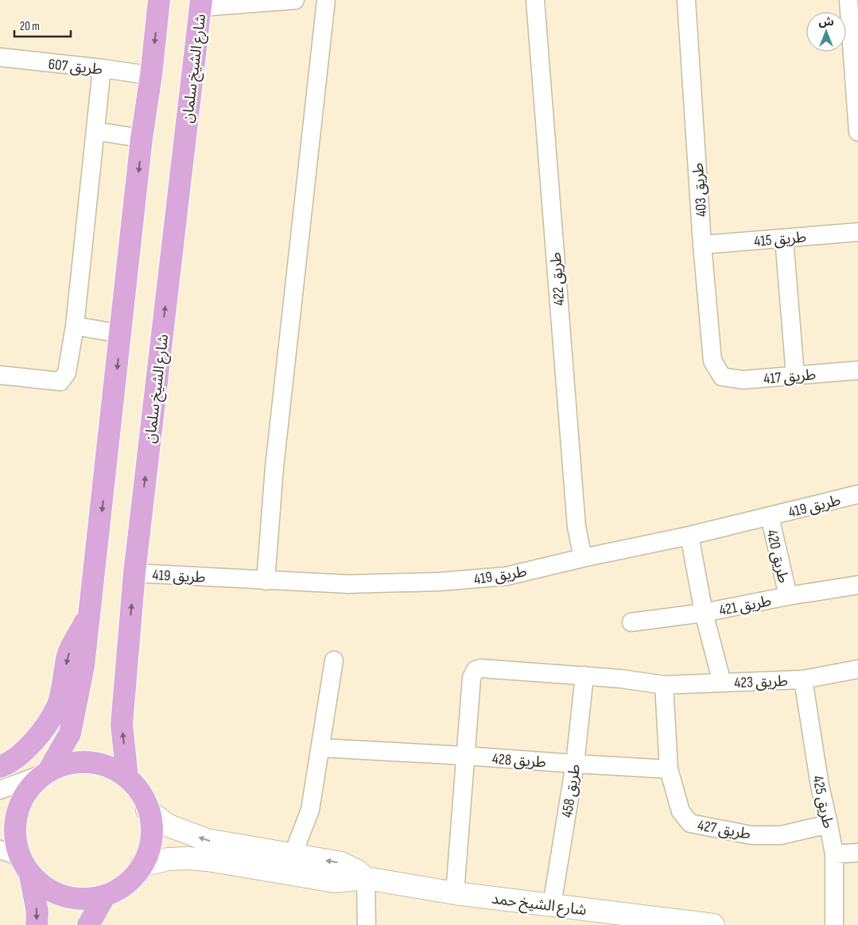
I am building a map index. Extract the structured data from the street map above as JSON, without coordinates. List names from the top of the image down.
{
  "streets": {
    "main road": ["شارع الشيخ سلمان"],
    "street": [
      "طريق 607",
      "طريق 403",
      "طريق 415",
      "طريق 422",
      "طريق 417",
      "طريق 419",
      "طريق 420",
      "طريق 421",
      "طريق 423",
      "طريق 428",
      "طريق 458",
      "طريق 425",
      "طريق 427",
      "شارع الشيخ حمد"
    ]
  },
  "crossings": [
    ["شارع الشيخ سلمان", "طريق 419"],
    ["شارع الشيخ سلمان", "شارع الشيخ حمد"],
    ["طريق 403", "طريق 415"],
    ["طريق 403", "طريق 417"],
    ["طريق 422", "طريق 419"],
    ["طريق 419", "طريق 420"],
    ["طريق 420", "طريق 421"],
    ["طريق 423", "طريق 428"],
    ["طريق 423", "طريق 458"],
    ["طريق 423", "طريق 425"],
    ["طريق 423", "طريق 427"],
    ["طريق 428", "طريق 458"],
    ["طريق 428", "طريق 427"],
    ["طريق 458", "شارع الشيخ حمد"],
    ["طريق 425", "طريق 427"]
  ],
  "scale_bar": "20 m",
  "north": "top"
}
